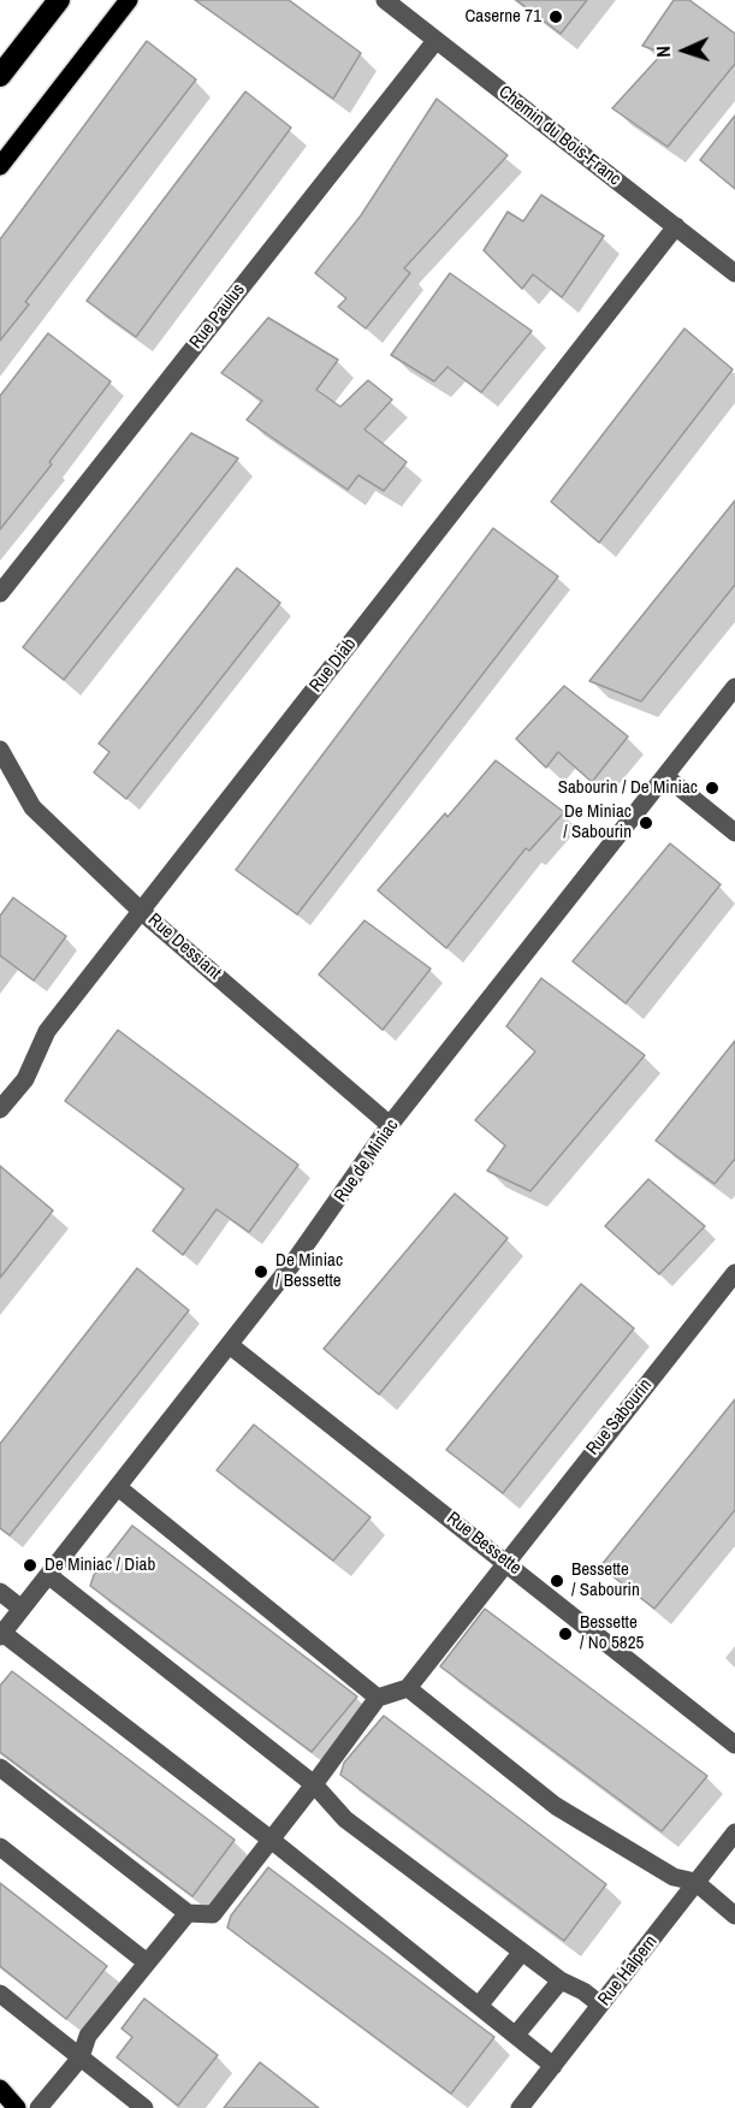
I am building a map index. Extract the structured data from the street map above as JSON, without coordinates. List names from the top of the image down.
{
  "streets": {
    "street": [
      "Chemin du Bois-Franc",
      "Rue Paulus",
      "Rue Diab",
      "Rue Dessiant",
      "Rue de Miniac",
      "Rue Sabourin",
      "Rue Bessette",
      "Rue Halpern"
    ]
  },
  "crossings": [
    ["Chemin du Bois-Franc", "Rue Paulus"],
    ["Chemin du Bois-Franc", "Rue Diab"],
    ["Rue Diab", "Rue Dessiant"],
    ["Rue Dessiant", "Rue de Miniac"],
    ["Rue de Miniac", "Rue Bessette"],
    ["Rue Sabourin", "Rue Bessette"]
  ],
  "places": [
    "Caserne 71",
    "Sabourin / De Miniac",
    "De Miniac / Sabourin",
    "De Miniac / Bessette",
    "De Miniac / Diab",
    "Bessette / Sabourin",
    "Bessette / No 5825"
  ],
  "north": "left"
}
